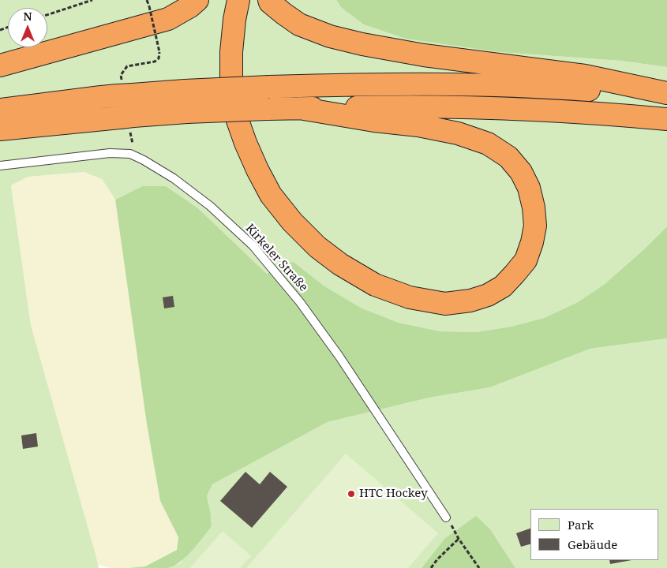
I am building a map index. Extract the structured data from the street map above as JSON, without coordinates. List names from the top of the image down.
{
  "streets": {
    "lane": ["Kirkeler Straße"]
  },
  "places": ["HTC Hockey"],
  "legend": ["Park", "Gebäude"],
  "north": "top"
}
